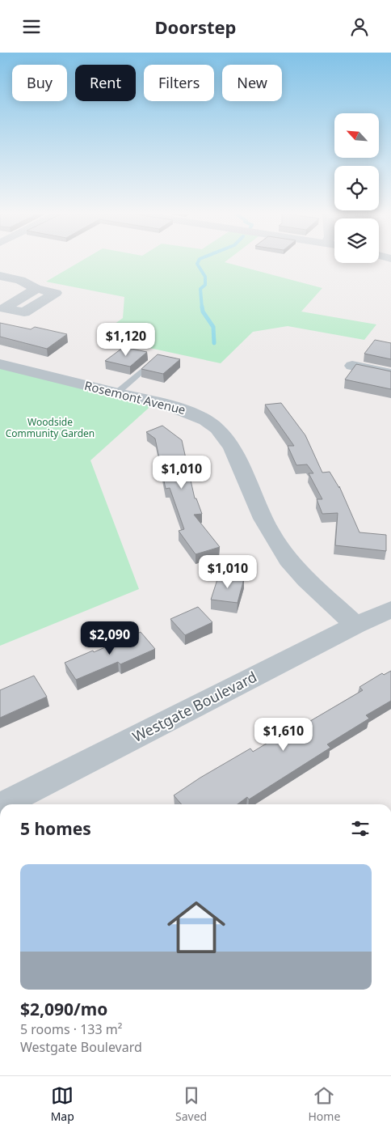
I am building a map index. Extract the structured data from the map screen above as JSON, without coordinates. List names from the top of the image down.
{
  "streets": {
    "street": ["Rosemont Avenue", "Westgate Boulevard"]
  },
  "crossings": [
    ["Rosemont Avenue", "Westgate Boulevard"]
  ],
  "parks": ["Woodside Community Garden"],
  "north": "top left",
  "page": {
    "header": "Doorstep",
    "chip": [
      "Buy",
      "Rent",
      "Filters",
      "New"
    ],
    "price": [
      "$1,120",
      "$1,010",
      "$1,010",
      "$2,090",
      "$1,610"
    ],
    "heading": "5 homes",
    "list": [
      {
        "name": "$2,090/mo",
        "note": "5 rooms · 133 m² · Westgate Boulevard"
      }
    ],
    "tabs": ["Map", "Saved", "Home"]
  }
}
